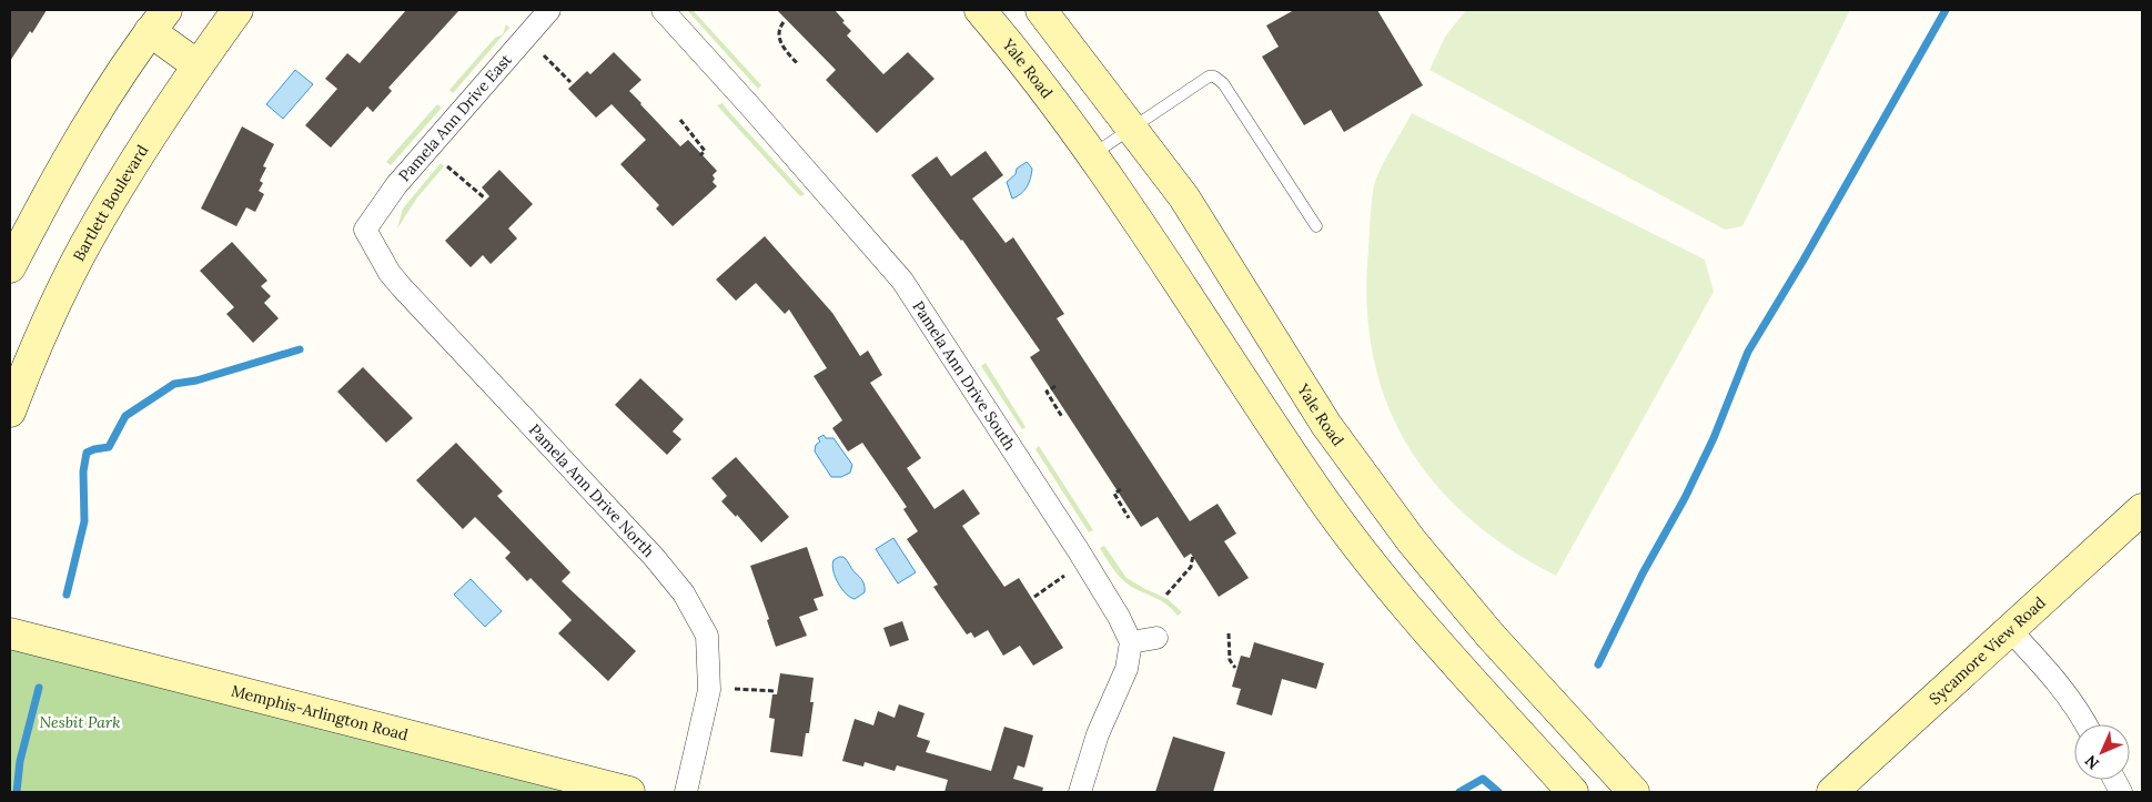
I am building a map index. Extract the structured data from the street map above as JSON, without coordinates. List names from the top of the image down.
{
  "streets": {
    "main road": [
      "Yale Road",
      "Bartlett Boulevard",
      "Sycamore View Road",
      "Memphis-Arlington Road"
    ],
    "street": ["Pamela Ann Drive East", "Pamela Ann Drive South", "Pamela Ann Drive North"]
  },
  "crossings": [
    ["Pamela Ann Drive East", "Pamela Ann Drive North"]
  ],
  "parks": ["Nesbit Park"],
  "north": "bottom left"
}
